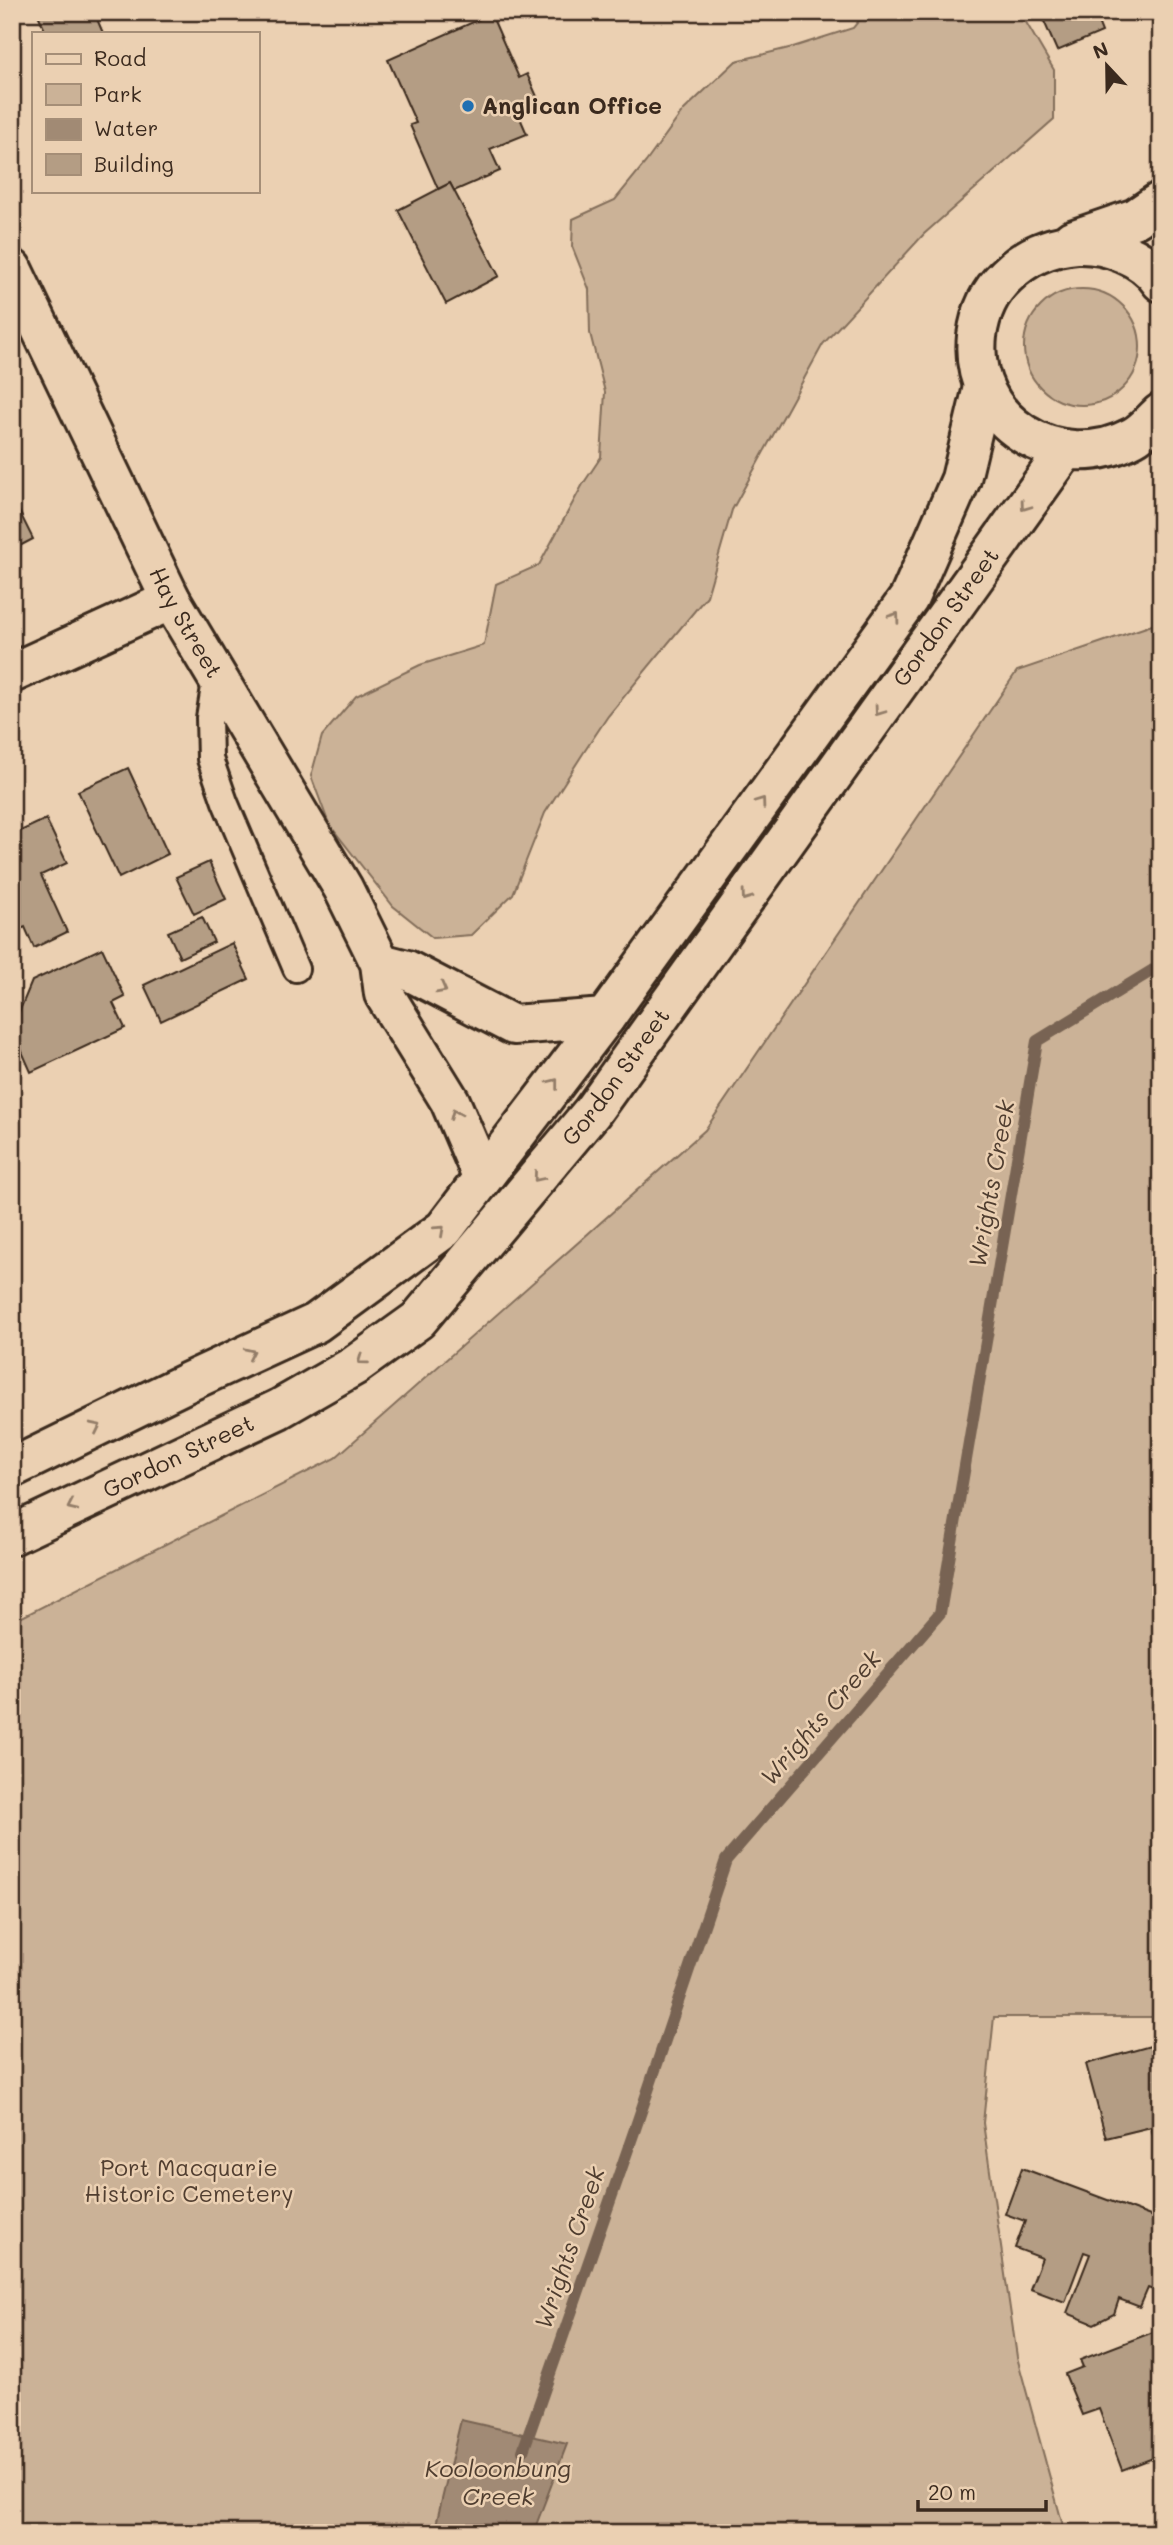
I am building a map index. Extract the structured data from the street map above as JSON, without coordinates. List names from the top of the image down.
{
  "streets": {
    "main road": ["Gordon Street", "Hay Street"]
  },
  "crossings": [
    ["Gordon Street", "Hay Street"]
  ],
  "water": ["Wrights Creek", "Kooloonbung Creek"],
  "parks": ["Port Macquarie Historic Cemetery"],
  "places": ["Anglican Office"],
  "legend": [
    "Road",
    "Park",
    "Water",
    "Building"
  ],
  "scale_bar": "20 m",
  "north": "top"
}
